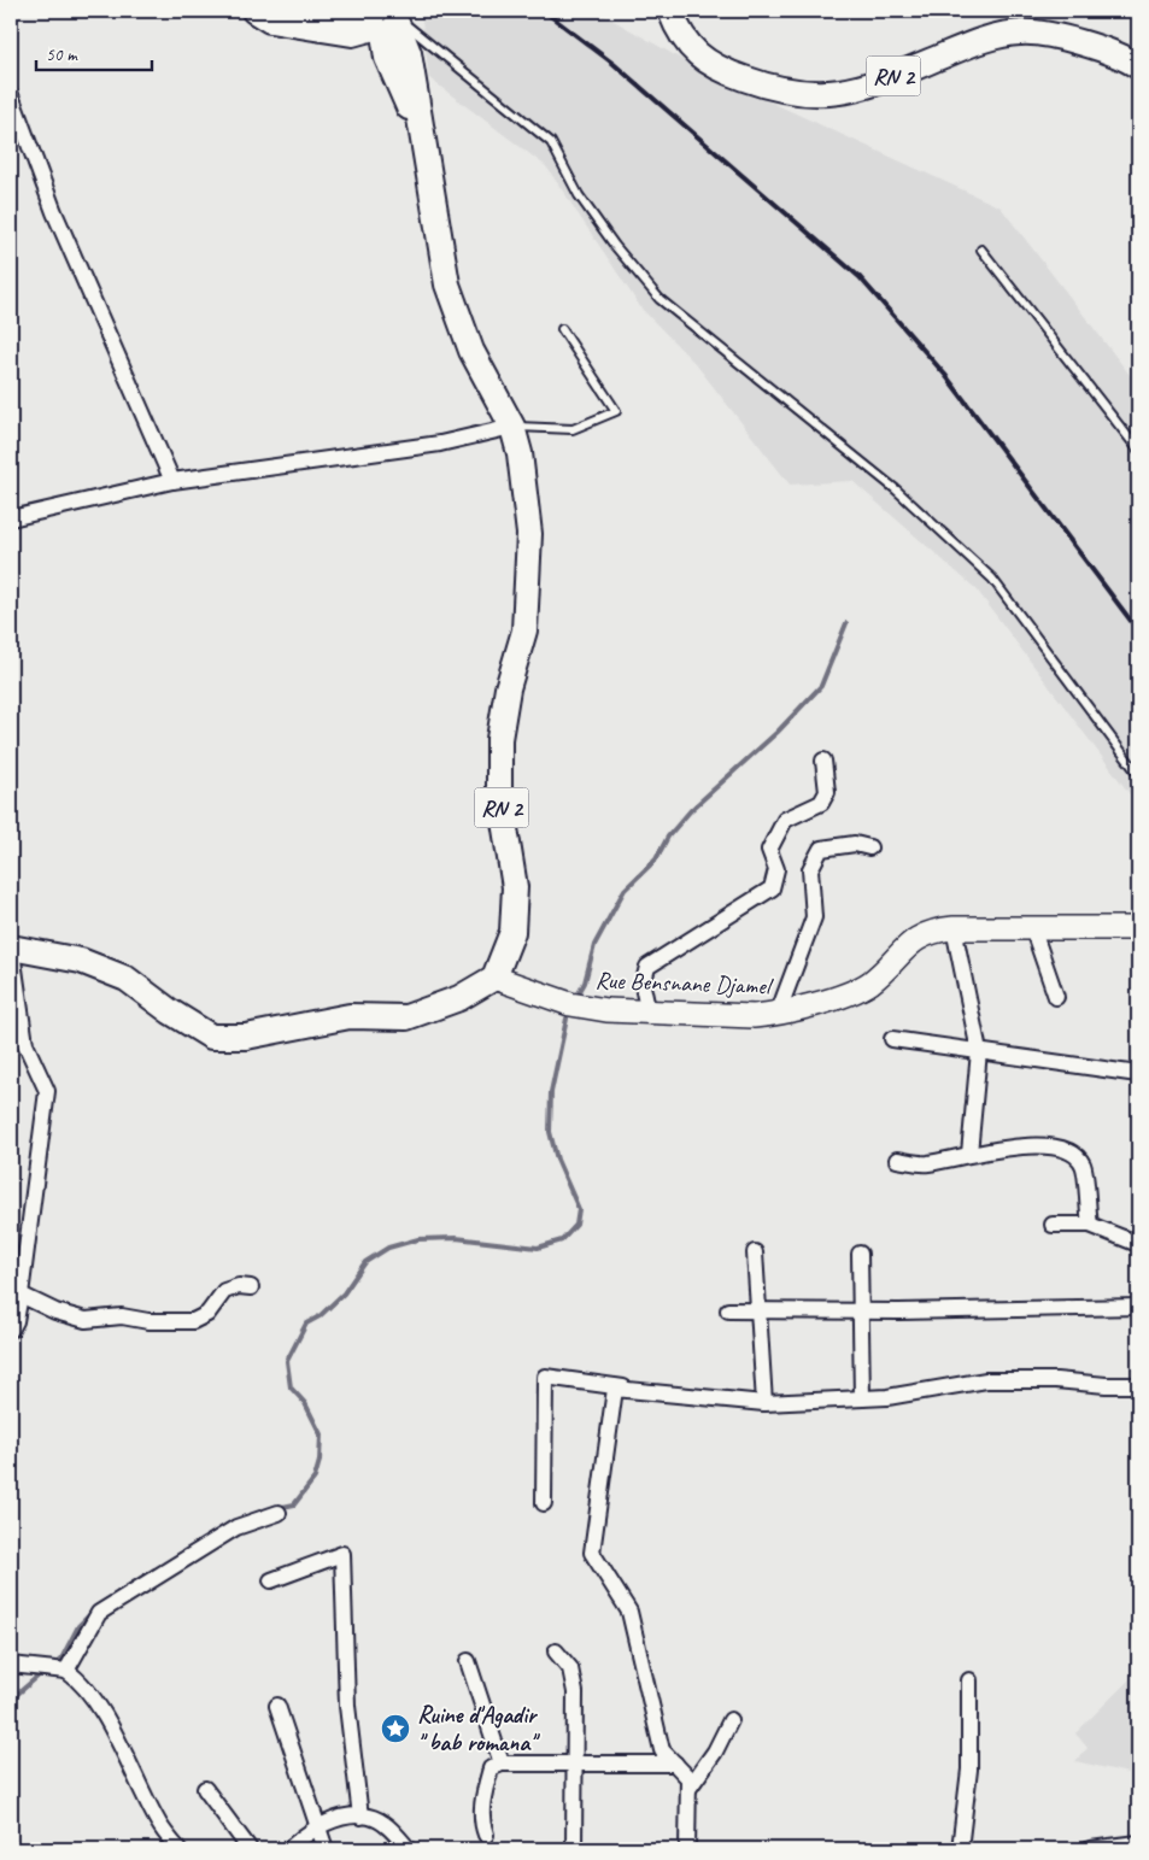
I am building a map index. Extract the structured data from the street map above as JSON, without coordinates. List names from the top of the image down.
{
  "streets": {
    "main road": ["RN 2", "Rue Bensnane Djamel"]
  },
  "crossings": [
    ["RN 2", "Rue Bensnane Djamel"]
  ],
  "places": {
    "place": ["Ruine d'Agadir \" bab romana\""]
  },
  "scale_bar": "50 m"
}
